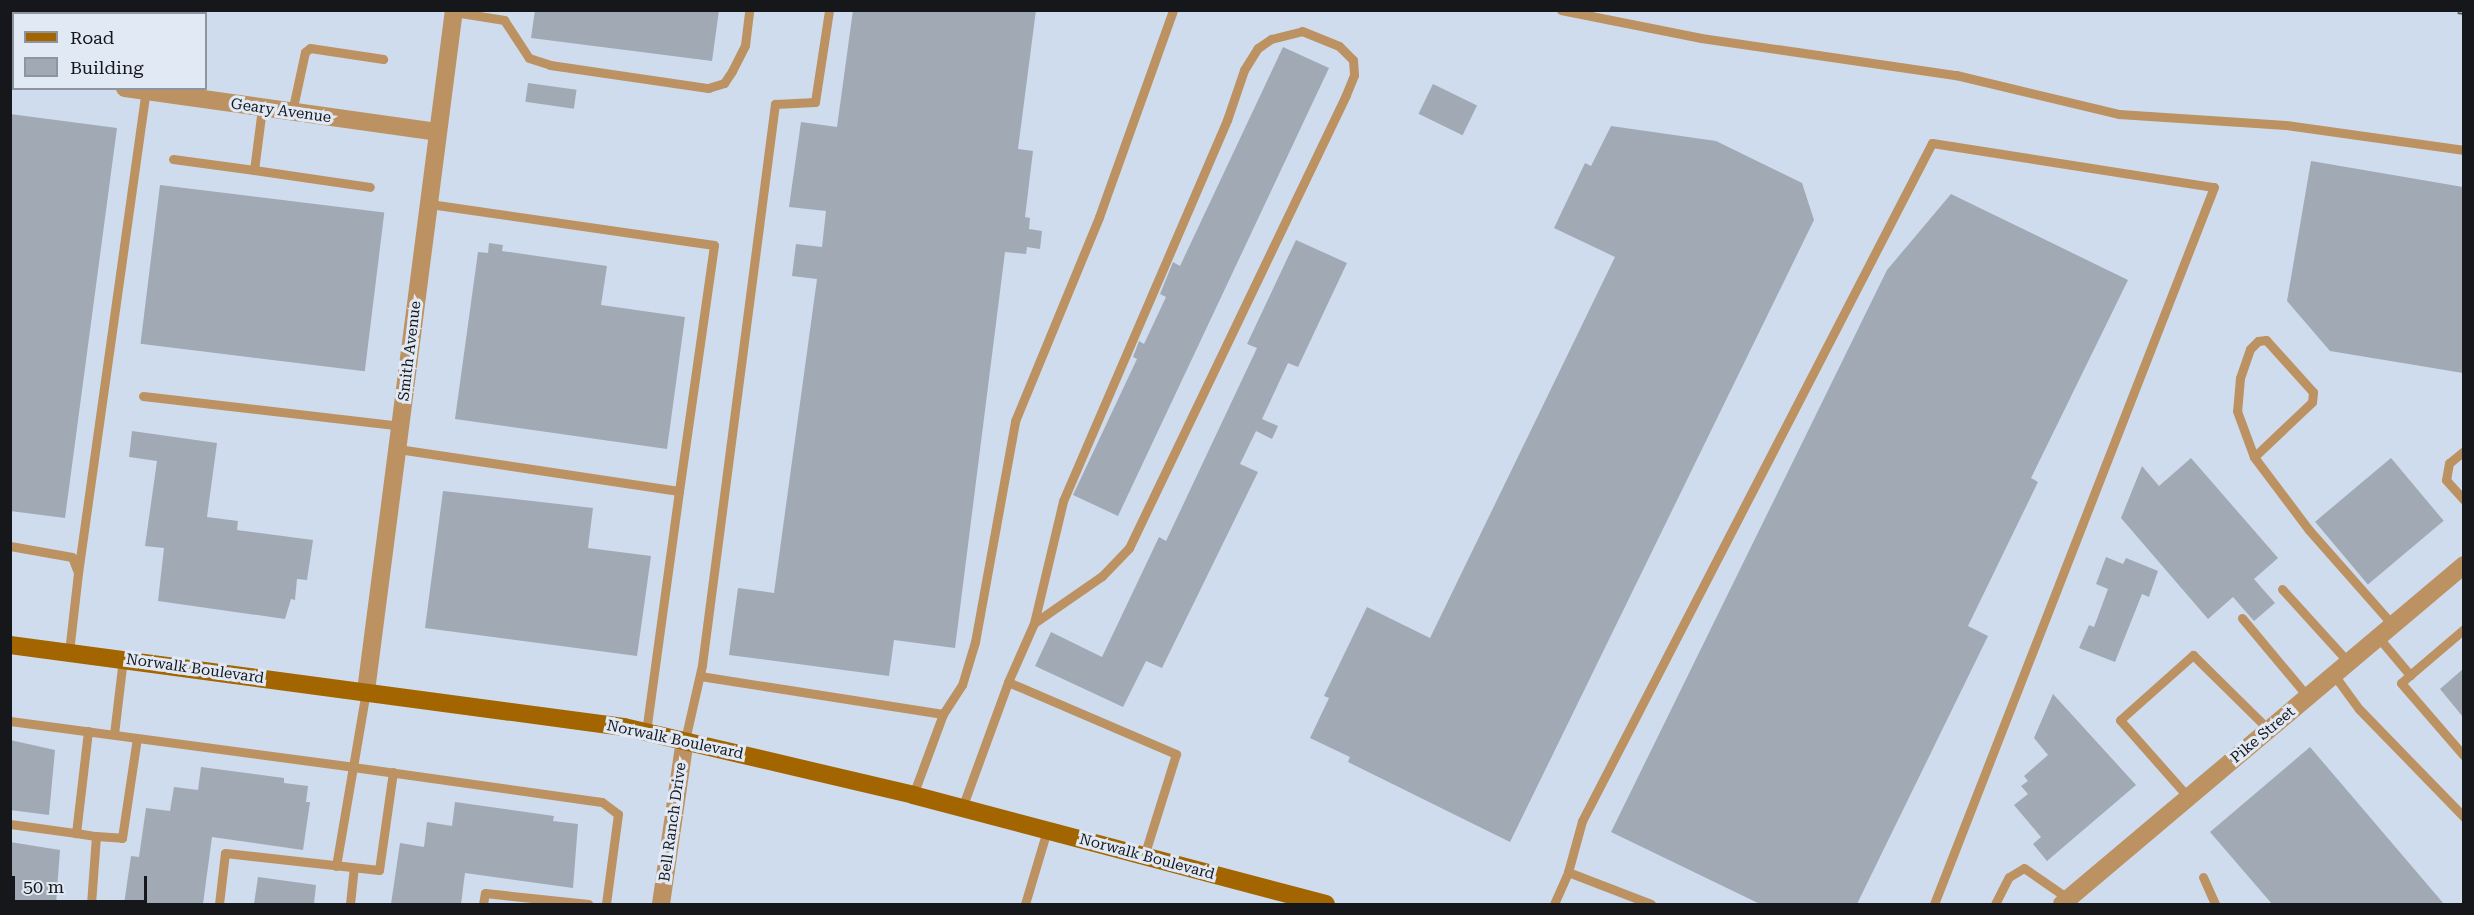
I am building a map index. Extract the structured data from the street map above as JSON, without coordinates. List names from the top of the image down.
{
  "streets": {
    "main road": ["Norwalk Boulevard"],
    "street": [
      "Geary Avenue",
      "Smith Avenue",
      "Pike Street",
      "Bell Ranch Drive"
    ]
  },
  "crossings": [
    ["Geary Avenue", "Smith Avenue"],
    ["Smith Avenue", "Norwalk Boulevard"],
    ["Norwalk Boulevard", "Bell Ranch Drive"]
  ],
  "legend": ["Road", "Building"],
  "scale_bar": "50 m"
}
